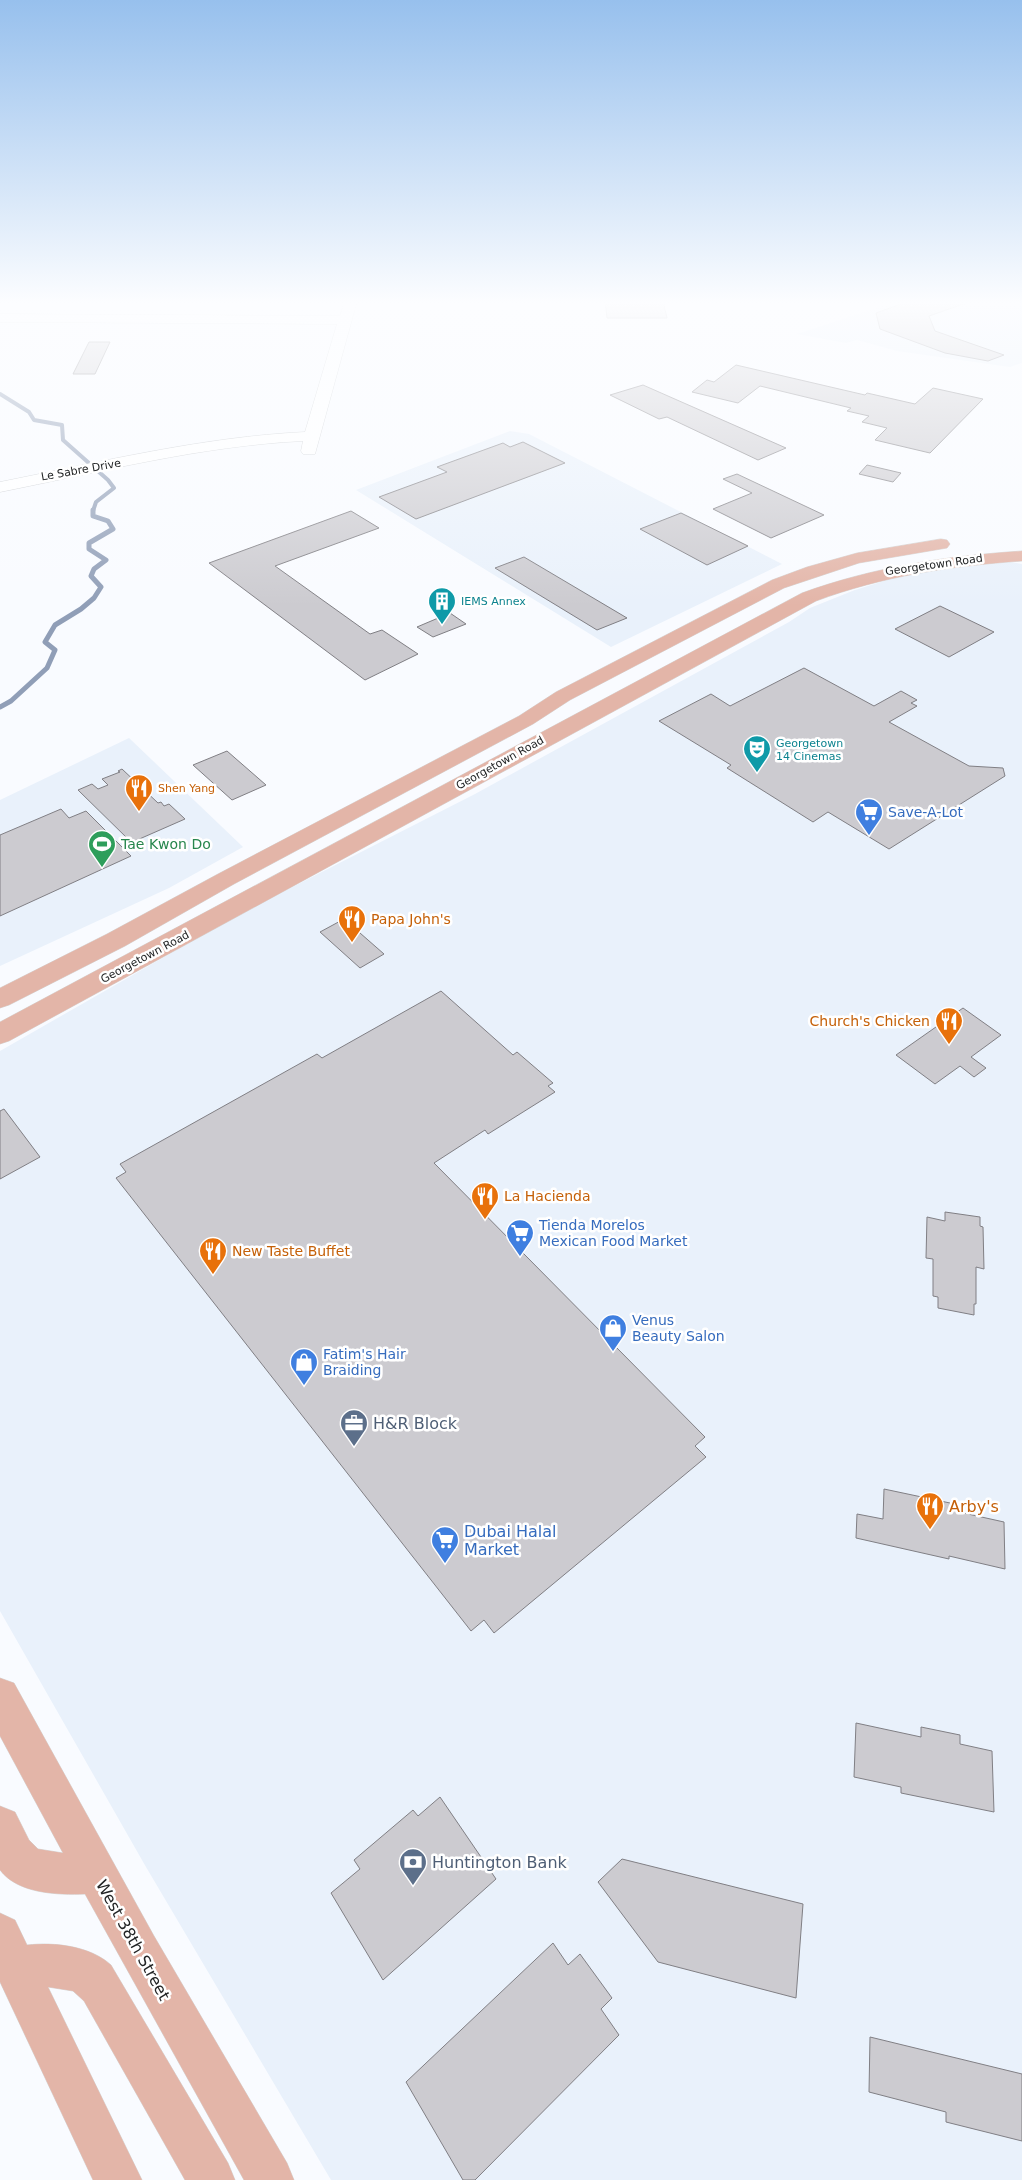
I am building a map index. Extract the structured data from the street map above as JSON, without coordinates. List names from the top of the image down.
{
  "streets": {
    "main road": ["Georgetown Road", "West 38th Street"],
    "street": ["Le Sabre Drive"]
  },
  "places": {
    "building": ["IEMS Annex"],
    "theatre": ["Georgetown 14 Cinemas"],
    "restaurant": [
      "Shen Yang",
      "Papa John's",
      "Church's Chicken",
      "La Hacienda",
      "New Taste Buffet",
      "Arby's"
    ],
    "supermarket": ["Save-A-Lot", "Tienda Morelos Mexican Food Market", "Dubai Halal Market"],
    "sports": ["Tae Kwon Do"],
    "shop": ["Venus Beauty Salon", "Fatim's Hair Braiding"],
    "office": ["H&R Block"],
    "bank": ["Huntington Bank"]
  }
}
